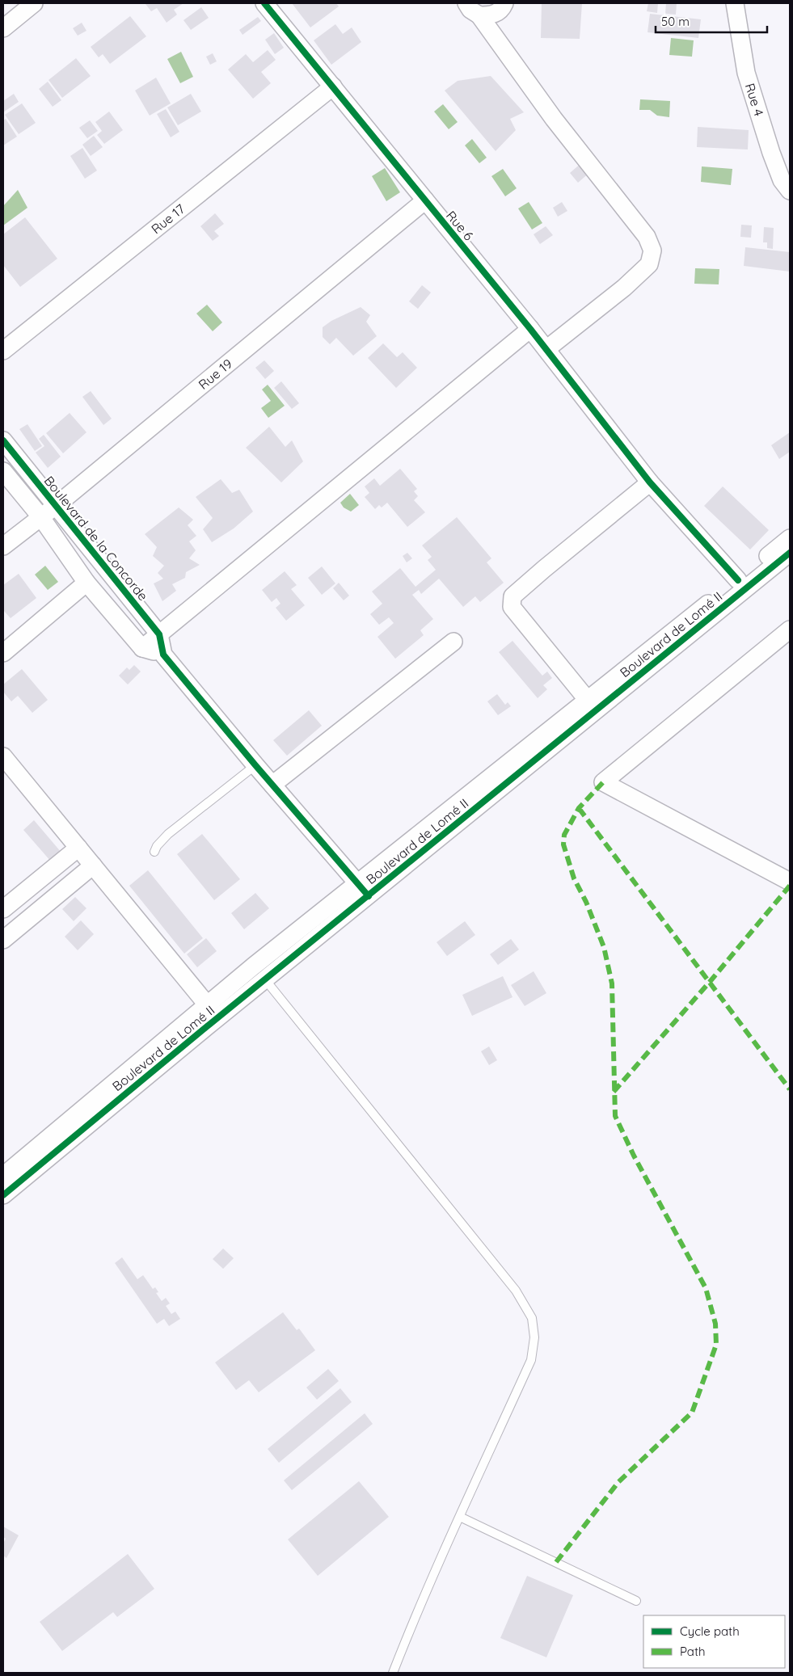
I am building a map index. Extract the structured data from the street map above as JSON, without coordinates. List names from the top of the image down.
{
  "streets": {
    "street": [
      "Rue 4",
      "Rue 17",
      "Rue 6",
      "Rue 19",
      "Boulevard de la Concorde",
      "Boulevard de Lomé II"
    ]
  },
  "crossings": [
    ["Rue 17", "Rue 6"],
    ["Rue 6", "Rue 19"],
    ["Rue 6", "Boulevard de Lomé II"],
    ["Rue 19", "Boulevard de la Concorde"]
  ],
  "legend": ["Cycle path", "Path"],
  "scale_bar": "50 m"
}
